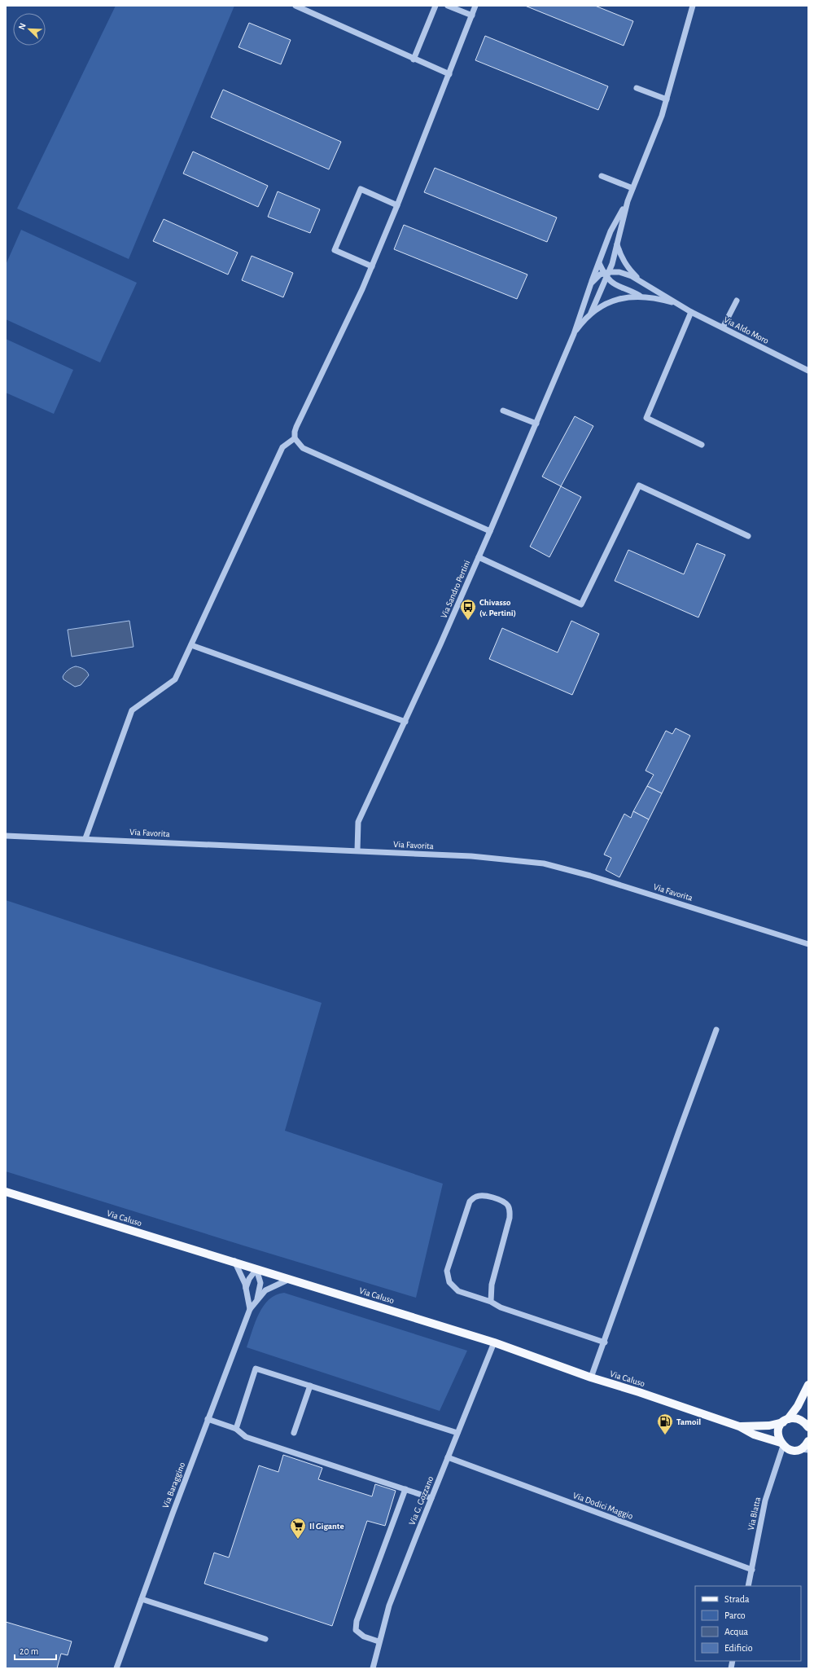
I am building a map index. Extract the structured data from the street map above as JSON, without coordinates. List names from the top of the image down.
{
  "streets": {
    "main road": ["Via Caluso"],
    "street": [
      "Via Aldo Moro",
      "Via Sandro Pertini",
      "Via Favorita",
      "Via Baraggino",
      "Via G. Gozzano",
      "Via Dodici Maggio",
      "Via Blatta"
    ]
  },
  "crossings": [
    ["Via Sandro Pertini", "Via Favorita"],
    ["Via Caluso", "Via Baraggino"],
    ["Via Caluso", "Via G. Gozzano"],
    ["Via Caluso", "Via Blatta"],
    ["Via G. Gozzano", "Via Dodici Maggio"],
    ["Via Dodici Maggio", "Via Blatta"]
  ],
  "places": {
    "bus stop": ["Chivasso (v. Pertini)"],
    "fuel station": ["Tamoil"],
    "supermarket": ["Il Gigante"]
  },
  "legend": [
    "Strada",
    "Parco",
    "Acqua",
    "Edificio"
  ],
  "scale_bar": "20 m",
  "north": "top left"
}
